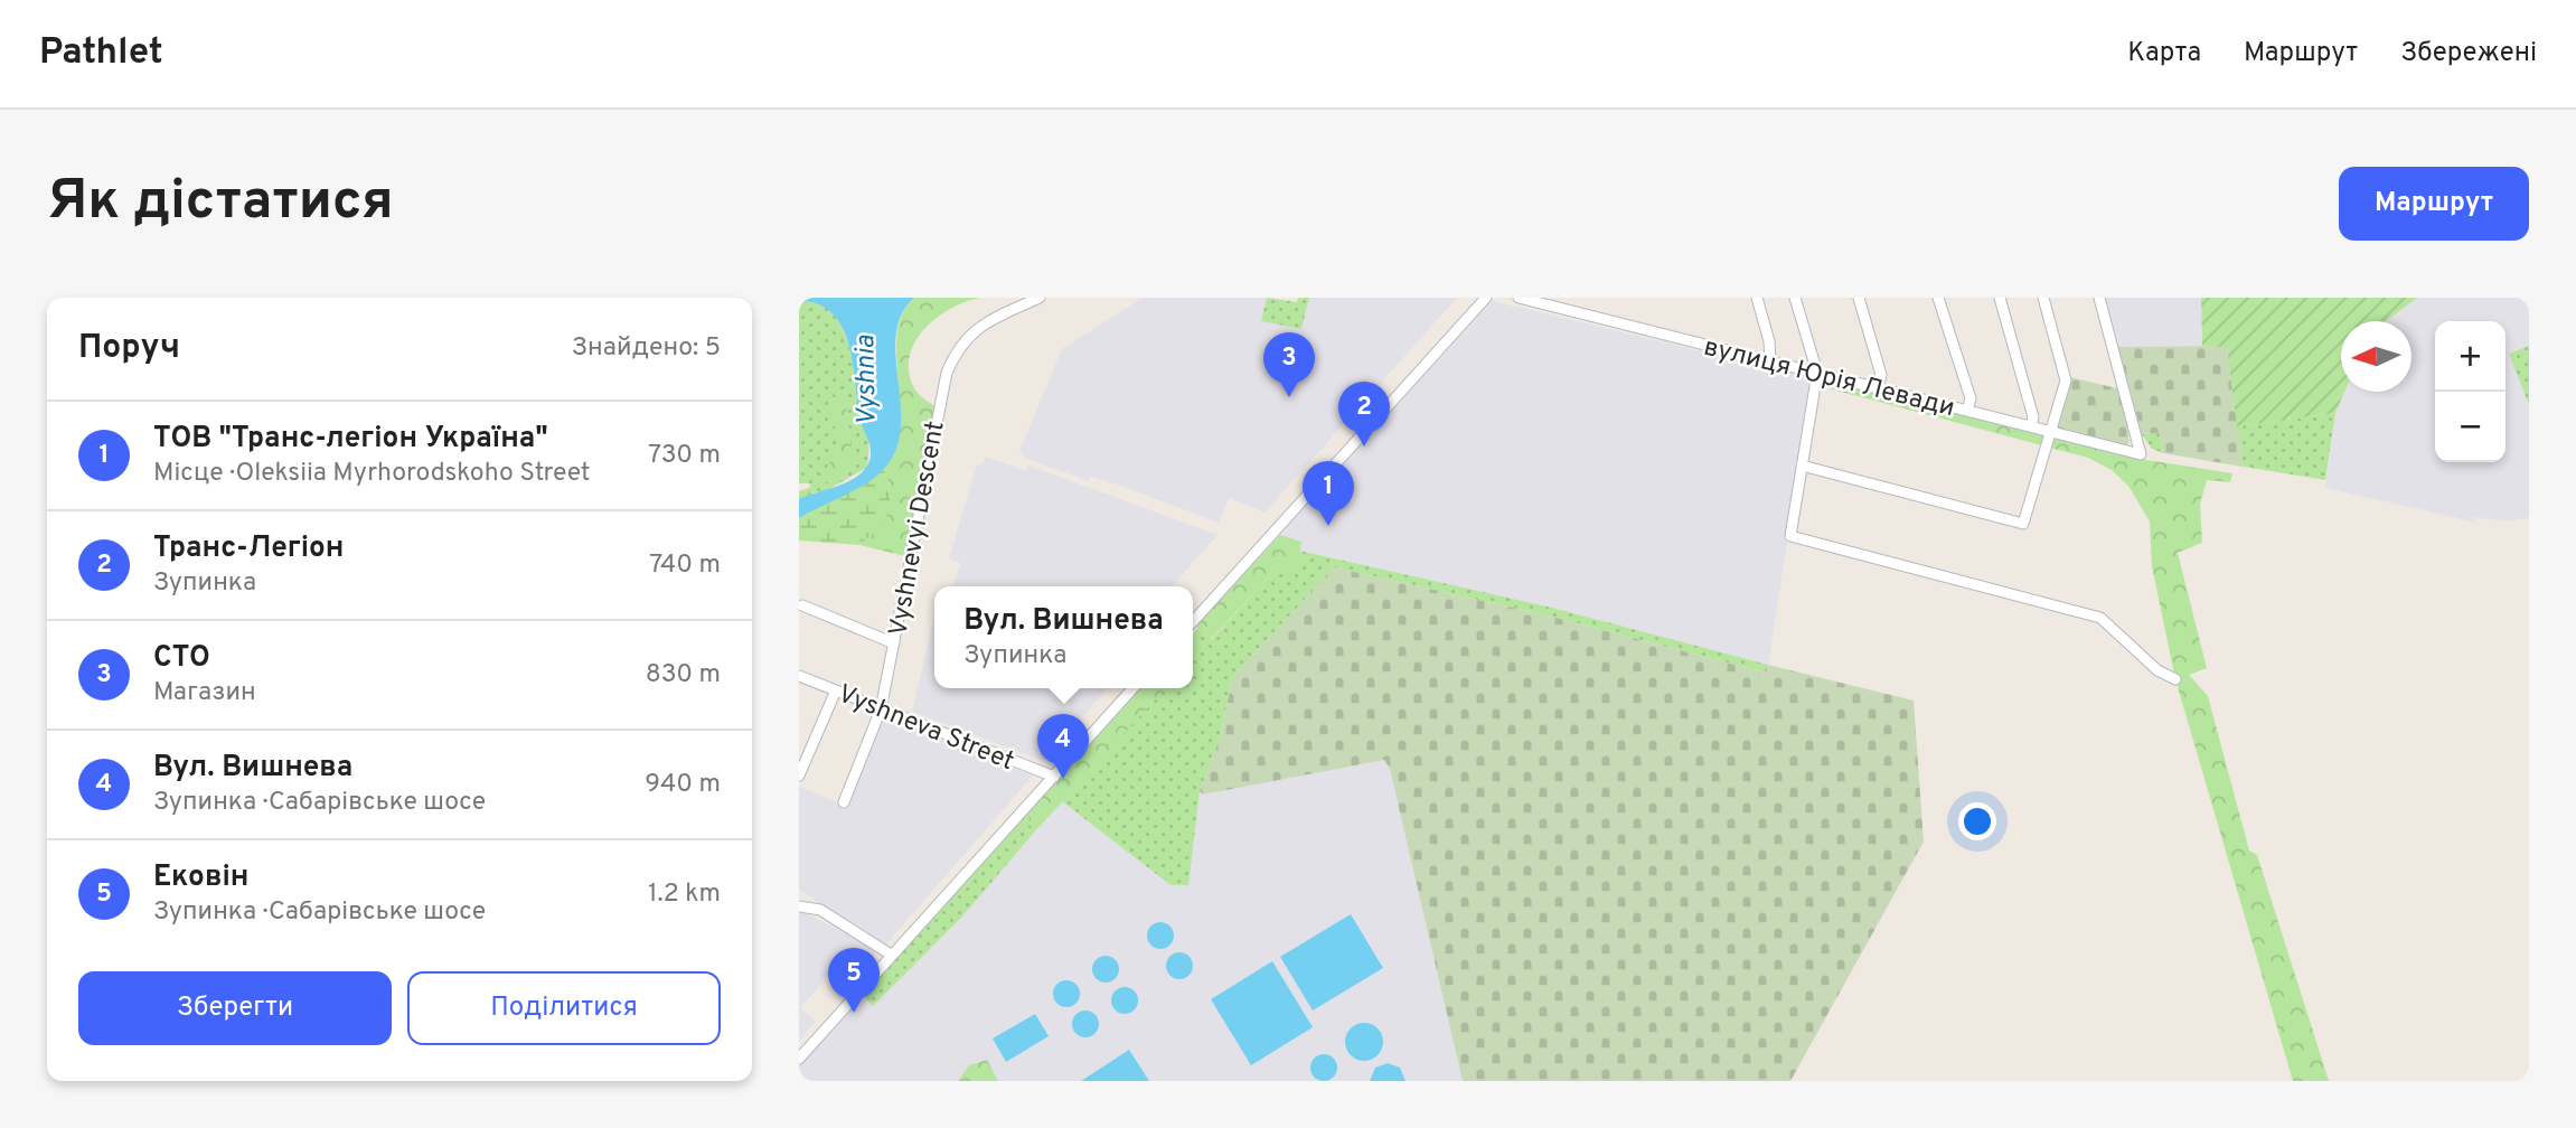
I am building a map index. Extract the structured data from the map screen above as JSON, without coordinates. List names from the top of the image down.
{
  "streets": {
    "street": ["вулиця Юрія Левади", "Vyshnevyi Descent", "Vyshneva Street"]
  },
  "crossings": [
    ["Vyshnevyi Descent", "Vyshneva Street"]
  ],
  "water": ["Vyshnia"],
  "north": "left",
  "page": {
    "header": "Pathlet",
    "nav": ["Карта", "Маршрут", "Збережені"],
    "buttons": [
      "Маршрут",
      ["Зберегти", "Поділитися"]
    ],
    "title": "Як дістатися",
    "heading": ["Поруч", "Знайдено: 5"],
    "map_buttons": ["+", "−"],
    "pins": [
      "3",
      "2",
      "1",
      "4",
      "5"
    ],
    "list": [
      {
        "mark": "1",
        "name": "ТОВ \"Транс-легіон Україна\"",
        "note": "Місце · Oleksiia Myrhorodskoho Street",
        "value": "730 m"
      },
      {
        "mark": "2",
        "name": "Транс-Легіон",
        "note": "Зупинка",
        "value": "740 m"
      },
      {
        "mark": "3",
        "name": "СТО",
        "note": "Магазин",
        "value": "830 m"
      },
      {
        "mark": "4",
        "name": "Вул. Вишнева",
        "note": "Зупинка · Сабарівське шосе",
        "value": "940 m"
      },
      {
        "mark": "5",
        "name": "Ековін",
        "note": "Зупинка · Сабарівське шосе",
        "value": "1.2 km"
      }
    ],
    "popup": ["Вул. Вишнева", "Зупинка"]
  }
}
